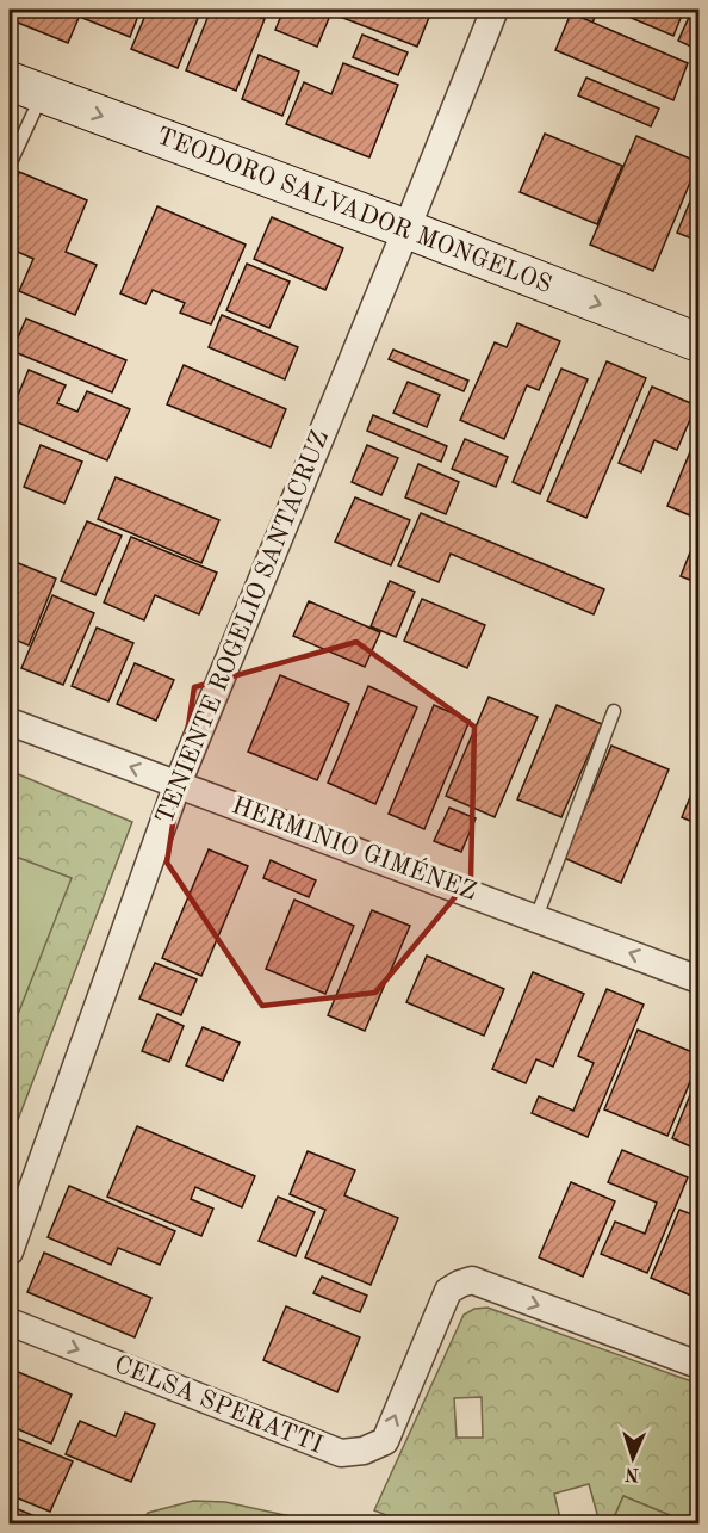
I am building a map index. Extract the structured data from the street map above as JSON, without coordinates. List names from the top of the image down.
{
  "streets": {
    "street": [
      "TEODORO SALVADOR MONGELOS",
      "TENIENTE ROGELIO SANTACRUZ",
      "HERMINIO GIMÉNEZ",
      "CELSA SPERATTI"
    ]
  },
  "crossings": [
    ["TEODORO SALVADOR MONGELOS", "TENIENTE ROGELIO SANTACRUZ"],
    ["TENIENTE ROGELIO SANTACRUZ", "HERMINIO GIMÉNEZ"]
  ],
  "one_way": ["TEODORO SALVADOR MONGELOS", "HERMINIO GIMÉNEZ", "CELSA SPERATTI"],
  "north": "bottom"
}
